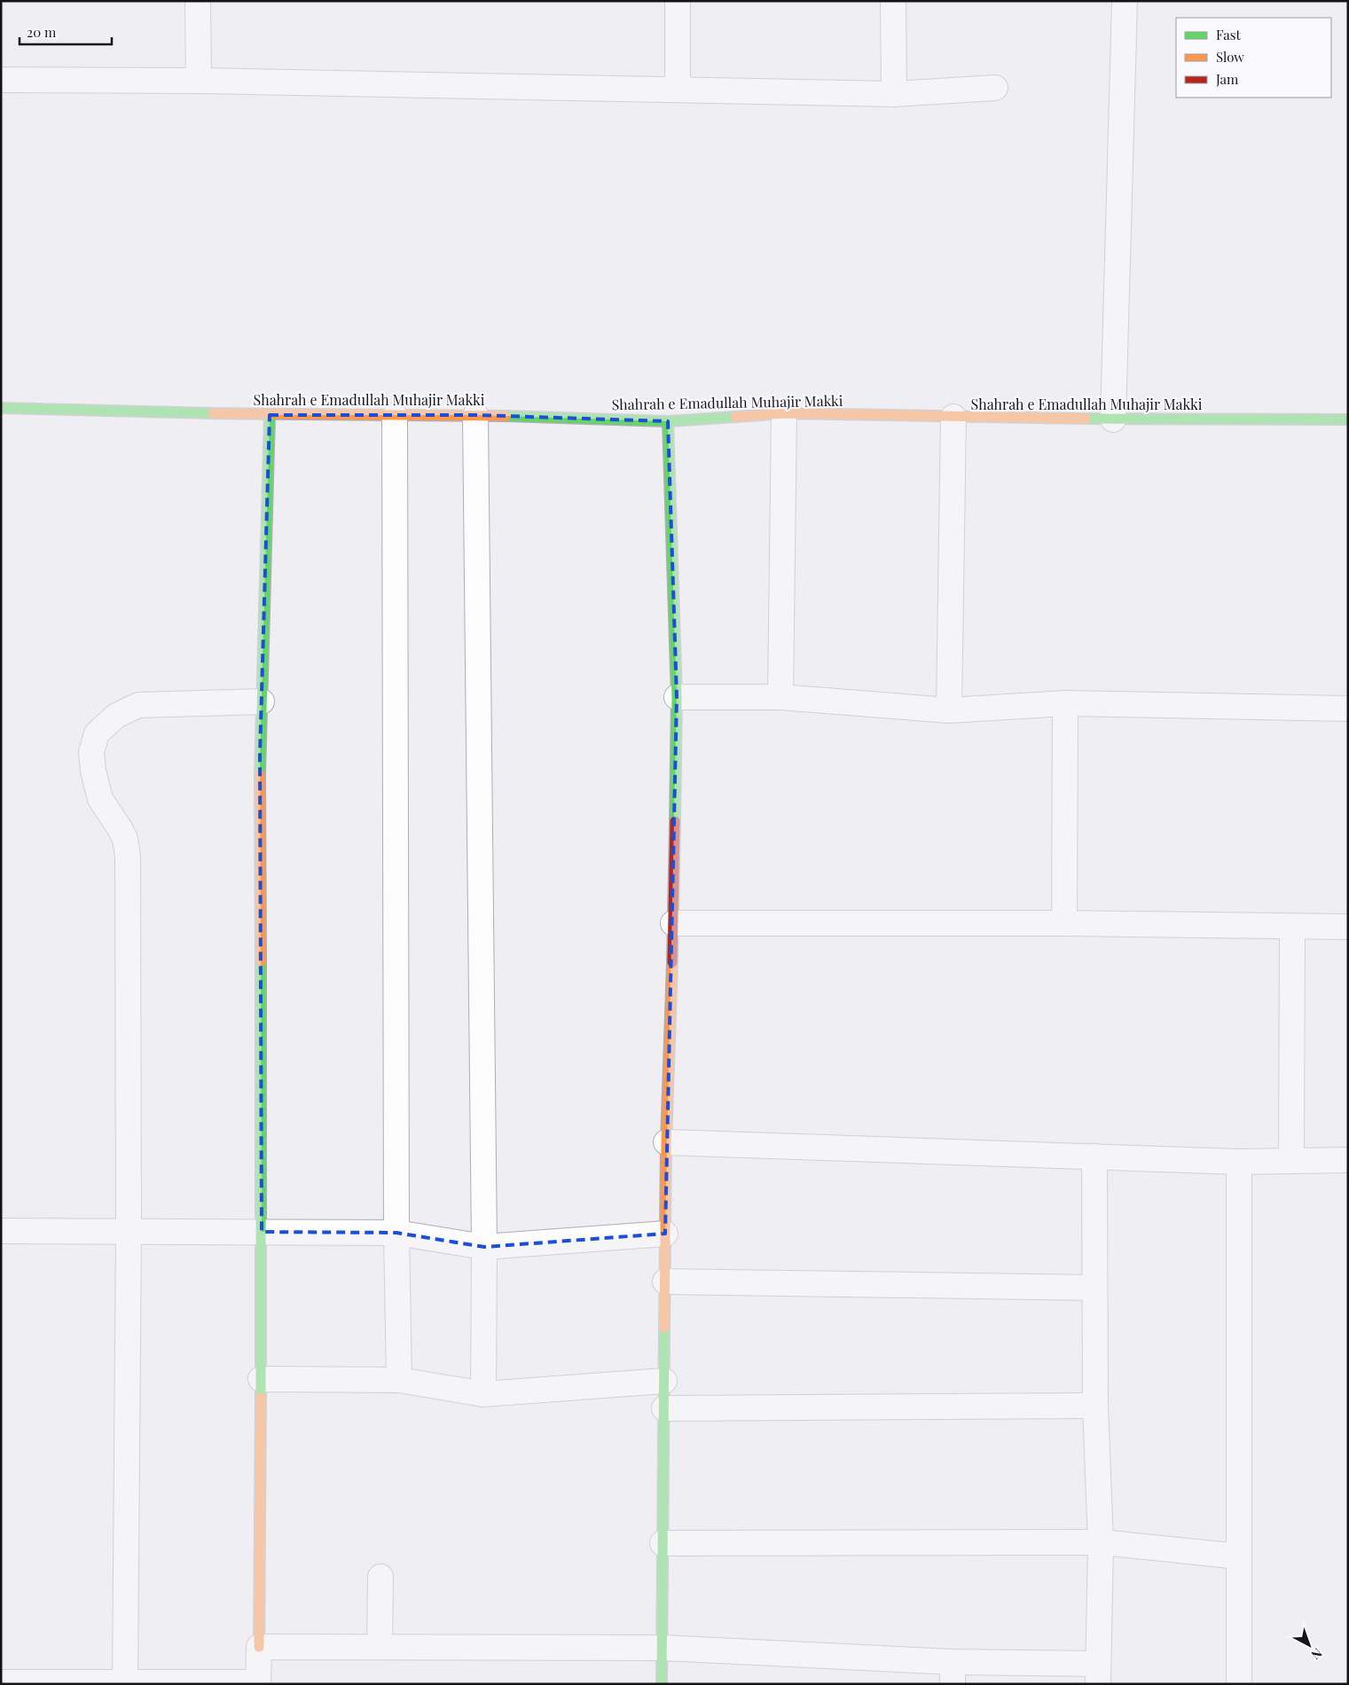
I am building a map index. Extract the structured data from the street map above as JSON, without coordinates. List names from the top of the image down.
{
  "streets": {
    "street": ["Shahrah e Emadullah Muhajir Makki"]
  },
  "legend": ["Fast", "Slow", "Jam"],
  "scale_bar": "20 m",
  "north": "bottom right"
}
